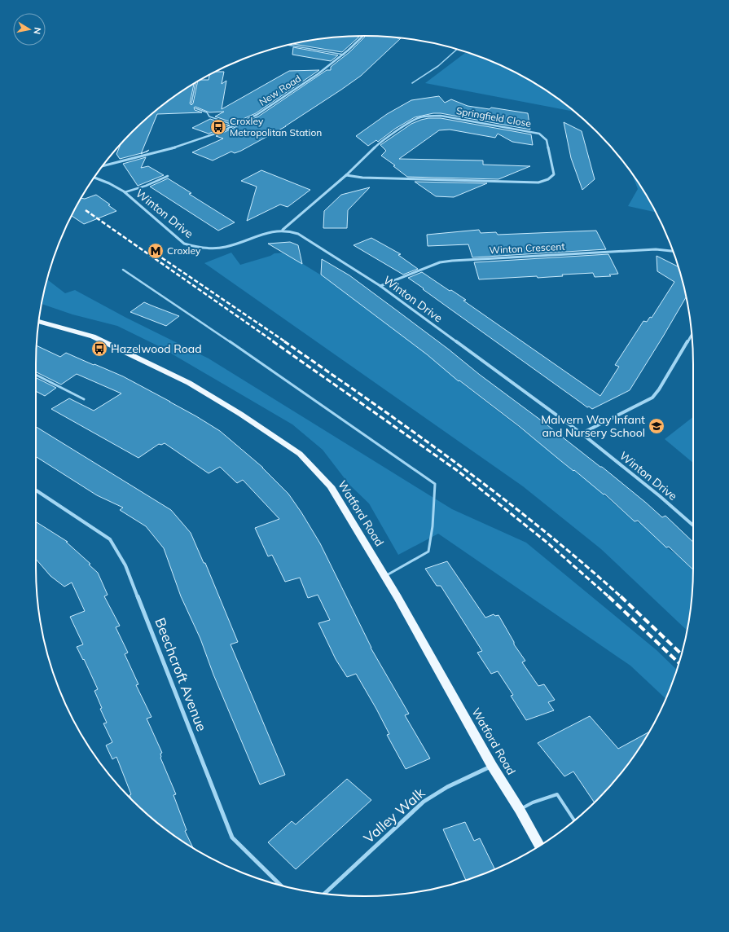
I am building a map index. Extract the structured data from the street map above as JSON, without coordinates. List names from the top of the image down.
{
  "streets": {
    "main road": ["Watford Road"],
    "street": [
      "New Road",
      "Springfield Close",
      "Winton Drive",
      "Winton Crescent",
      "Beechcroft Avenue",
      "Valley Walk"
    ]
  },
  "crossings": [
    ["Springfield Close", "Winton Drive"],
    ["Winton Drive", "Winton Crescent"],
    ["Watford Road", "Valley Walk"]
  ],
  "places": {
    "bus stop": ["Croxley Metropolitan Station", "Hazelwood Road"],
    "metro station": ["Croxley"],
    "school or university": ["Malvern Way Infant and Nursery School"]
  },
  "north": "right"
}
